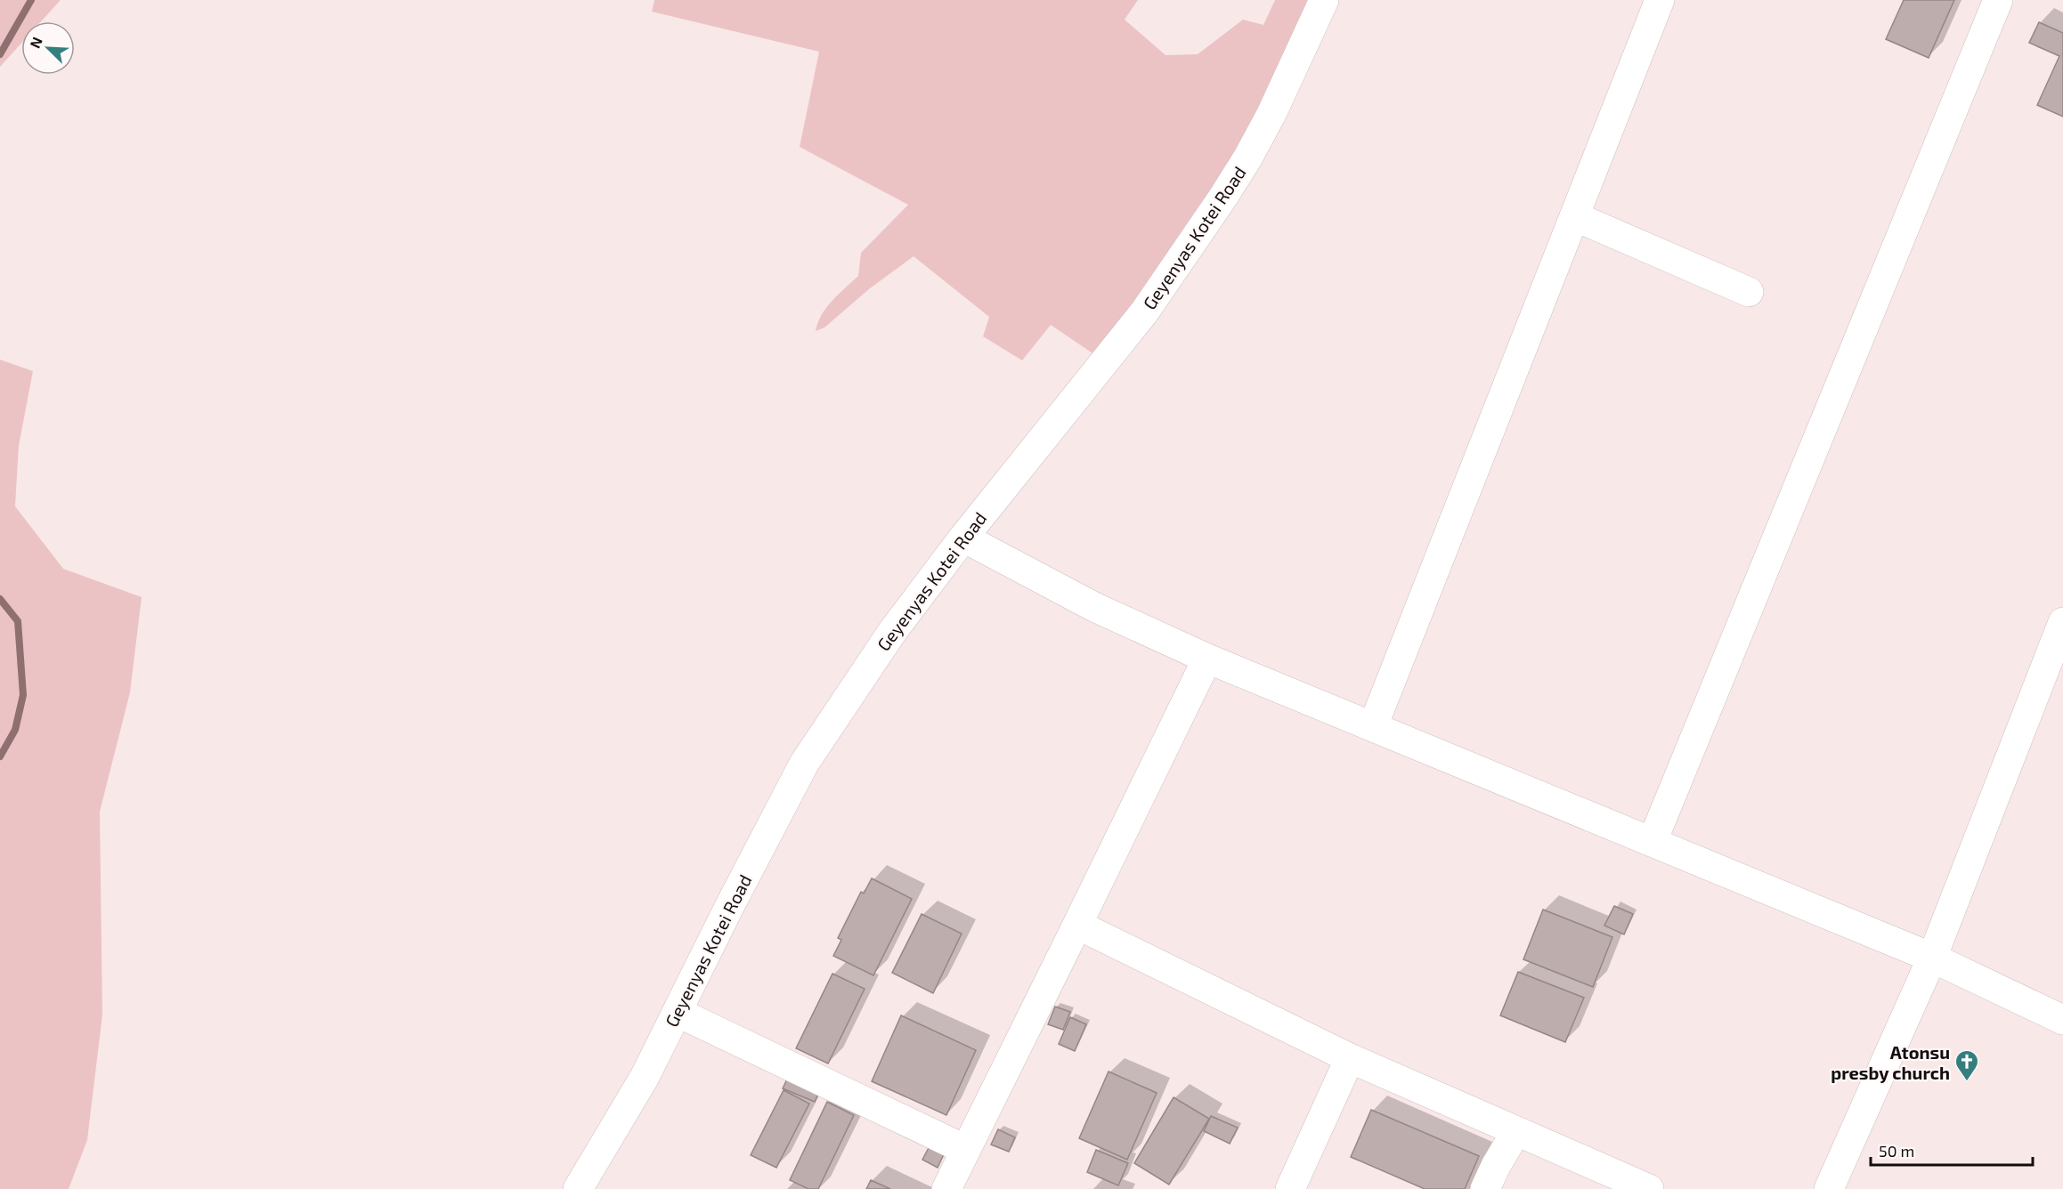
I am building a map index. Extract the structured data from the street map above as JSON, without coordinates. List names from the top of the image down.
{
  "streets": {
    "street": ["Geyenyas Kotei Road"]
  },
  "places": {
    "church": ["Atonsu presby church"]
  },
  "scale_bar": "50 m",
  "north": "top left"
}
